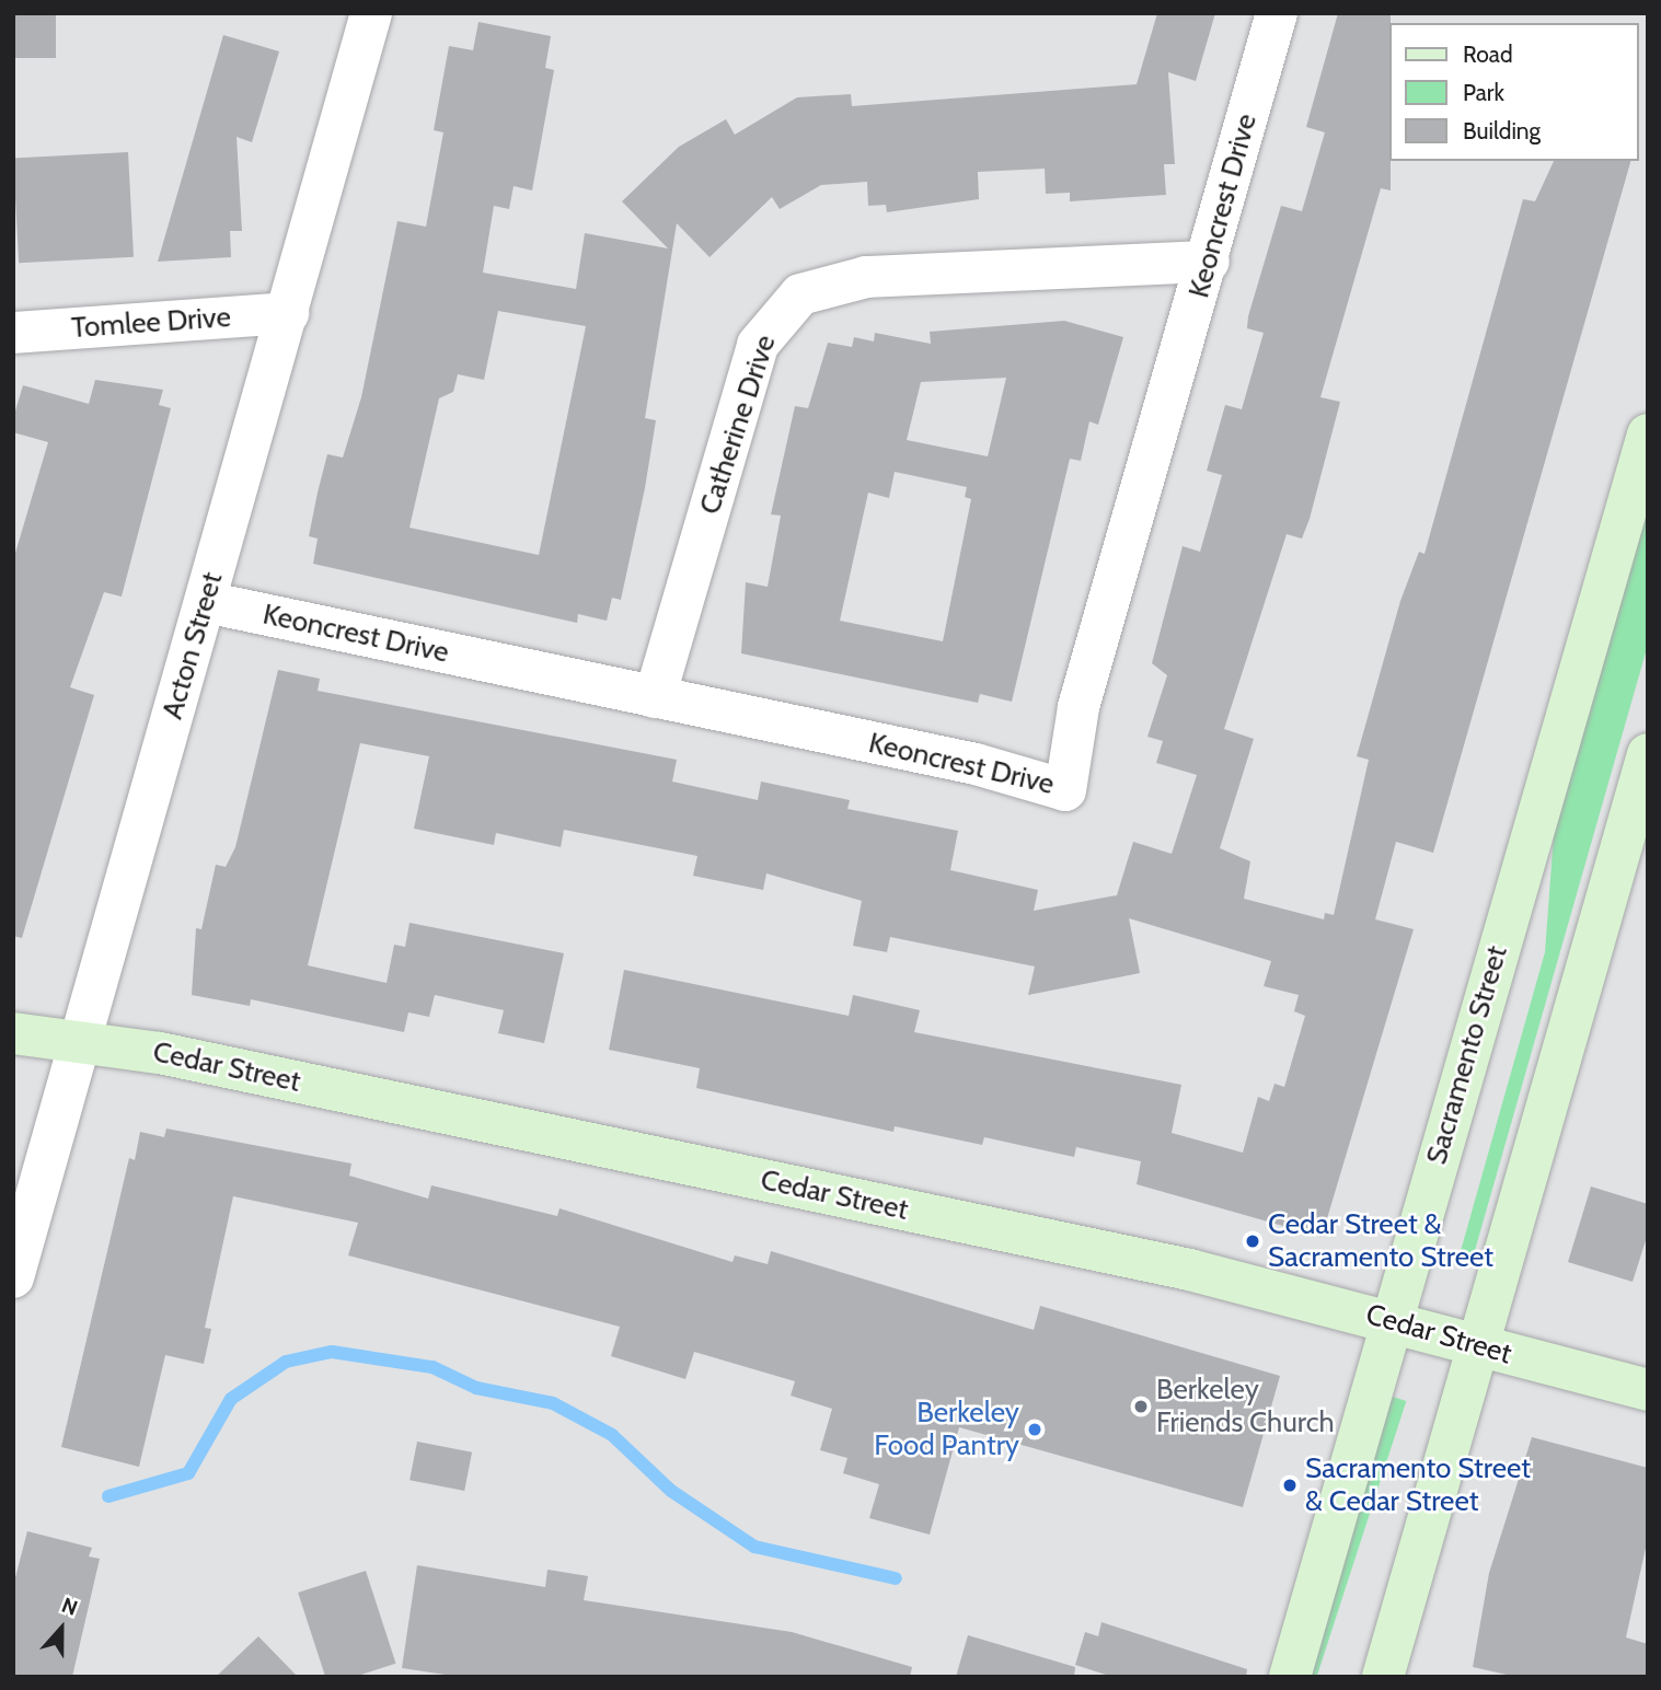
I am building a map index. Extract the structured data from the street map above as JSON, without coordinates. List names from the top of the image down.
{
  "streets": {
    "street": [
      "Keoncrest Drive",
      "Tomlee Drive",
      "Catherine Drive",
      "Acton Street",
      "Sacramento Street",
      "Cedar Street"
    ]
  },
  "crossings": [
    ["Keoncrest Drive", "Catherine Drive"],
    ["Keoncrest Drive", "Acton Street"],
    ["Tomlee Drive", "Acton Street"],
    ["Acton Street", "Cedar Street"],
    ["Sacramento Street", "Cedar Street"]
  ],
  "places": [
    "Cedar Street & Sacramento Street",
    "Berkeley Friends Church",
    "Berkeley Food Pantry",
    "Sacramento Street & Cedar Street"
  ],
  "legend": ["Road", "Park", "Building"],
  "north": "top"
}
